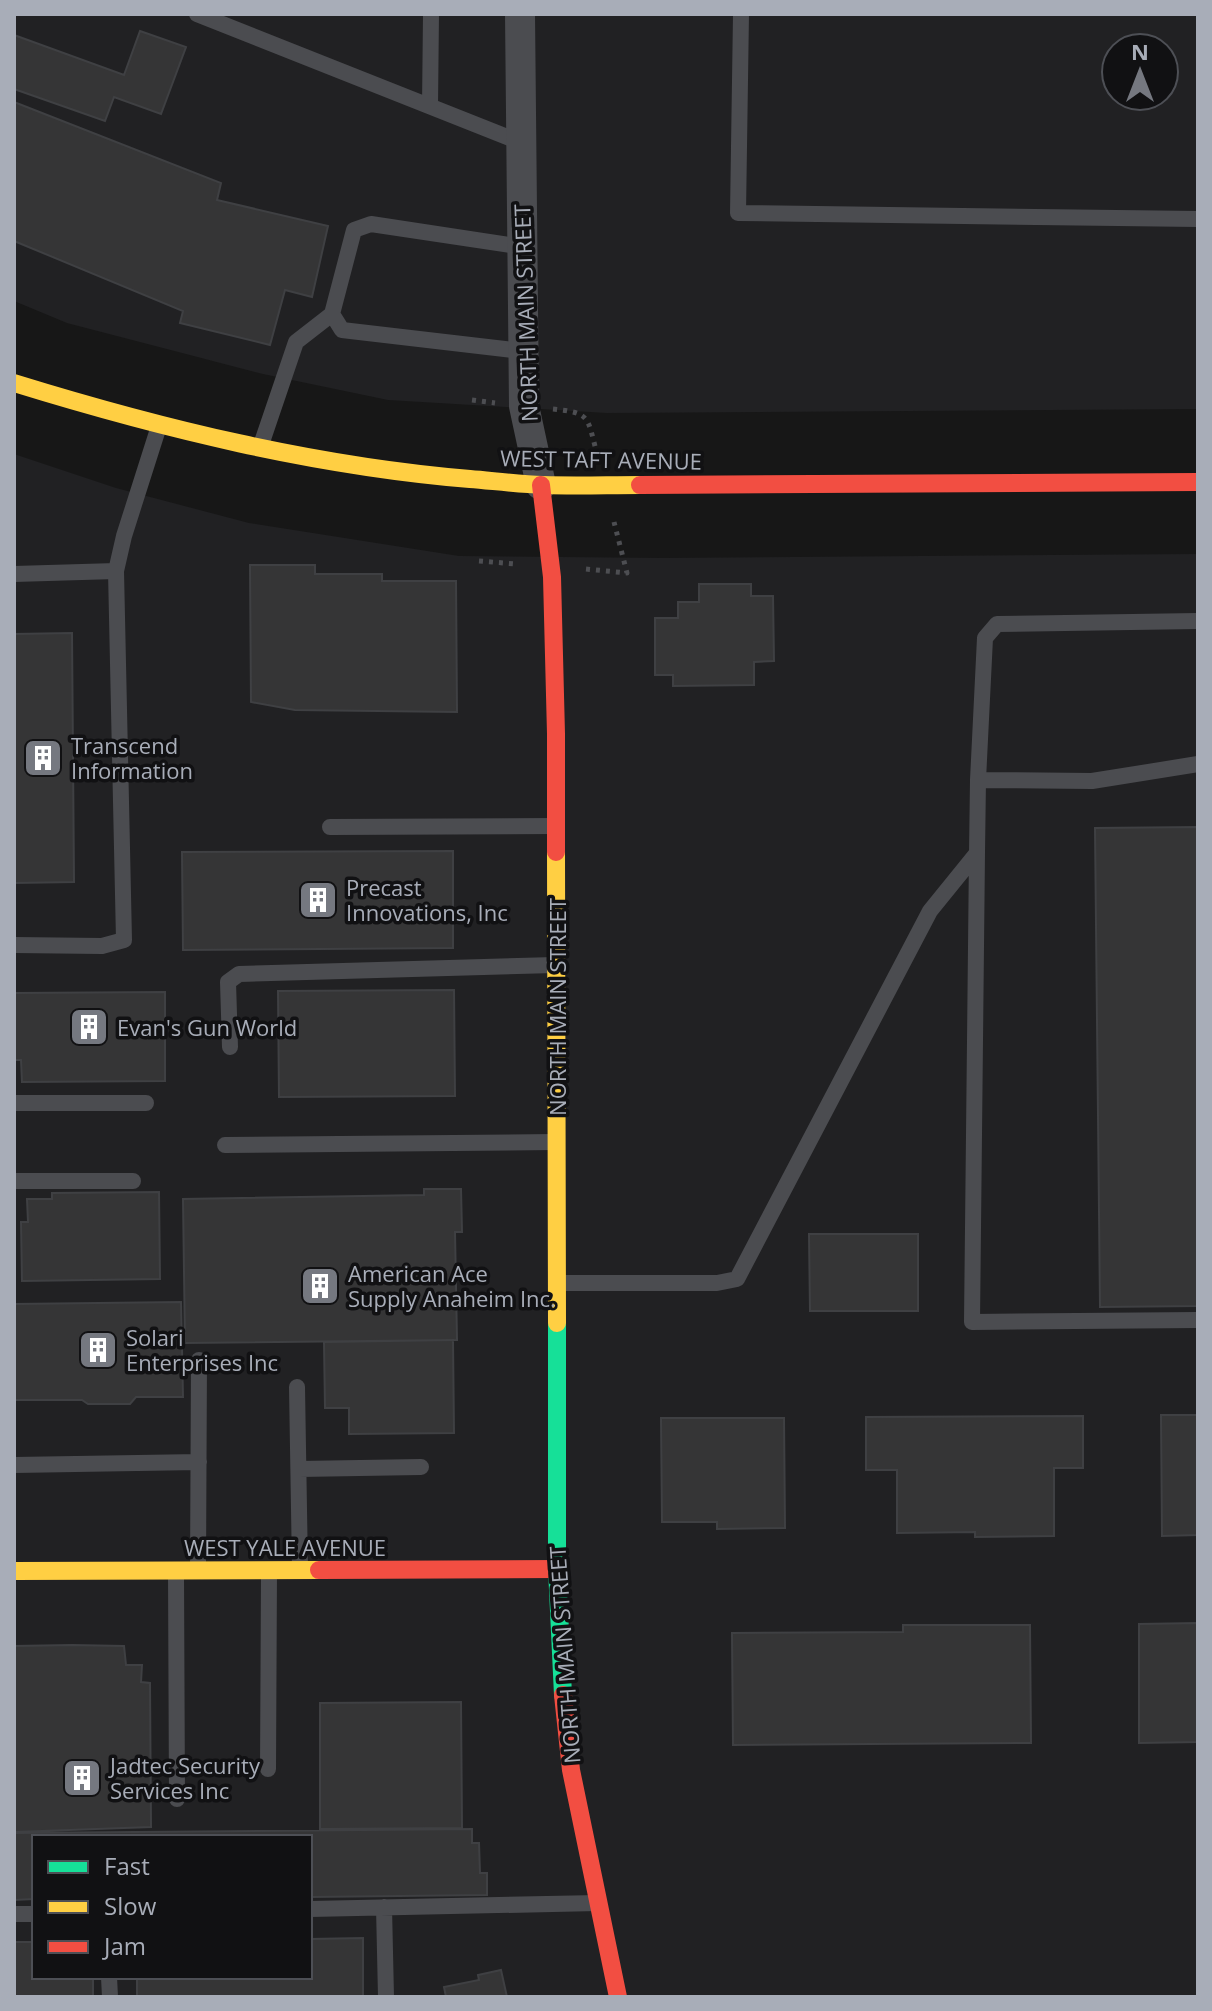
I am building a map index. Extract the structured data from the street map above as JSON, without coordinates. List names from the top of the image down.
{
  "streets": {
    "main road": ["NORTH MAIN STREET", "WEST TAFT AVENUE", "WEST YALE AVENUE"]
  },
  "crossings": [
    ["NORTH MAIN STREET", "WEST TAFT AVENUE"],
    ["NORTH MAIN STREET", "WEST YALE AVENUE"]
  ],
  "places": {
    "building": [
      "Transcend Information",
      "Precast Innovations, Inc",
      "Evan's Gun World",
      "American Ace Supply Anaheim Inc.",
      "Solari Enterprises Inc",
      "Jadtec Security Services Inc"
    ]
  },
  "legend": ["Fast", "Slow", "Jam"],
  "north": "top"
}
